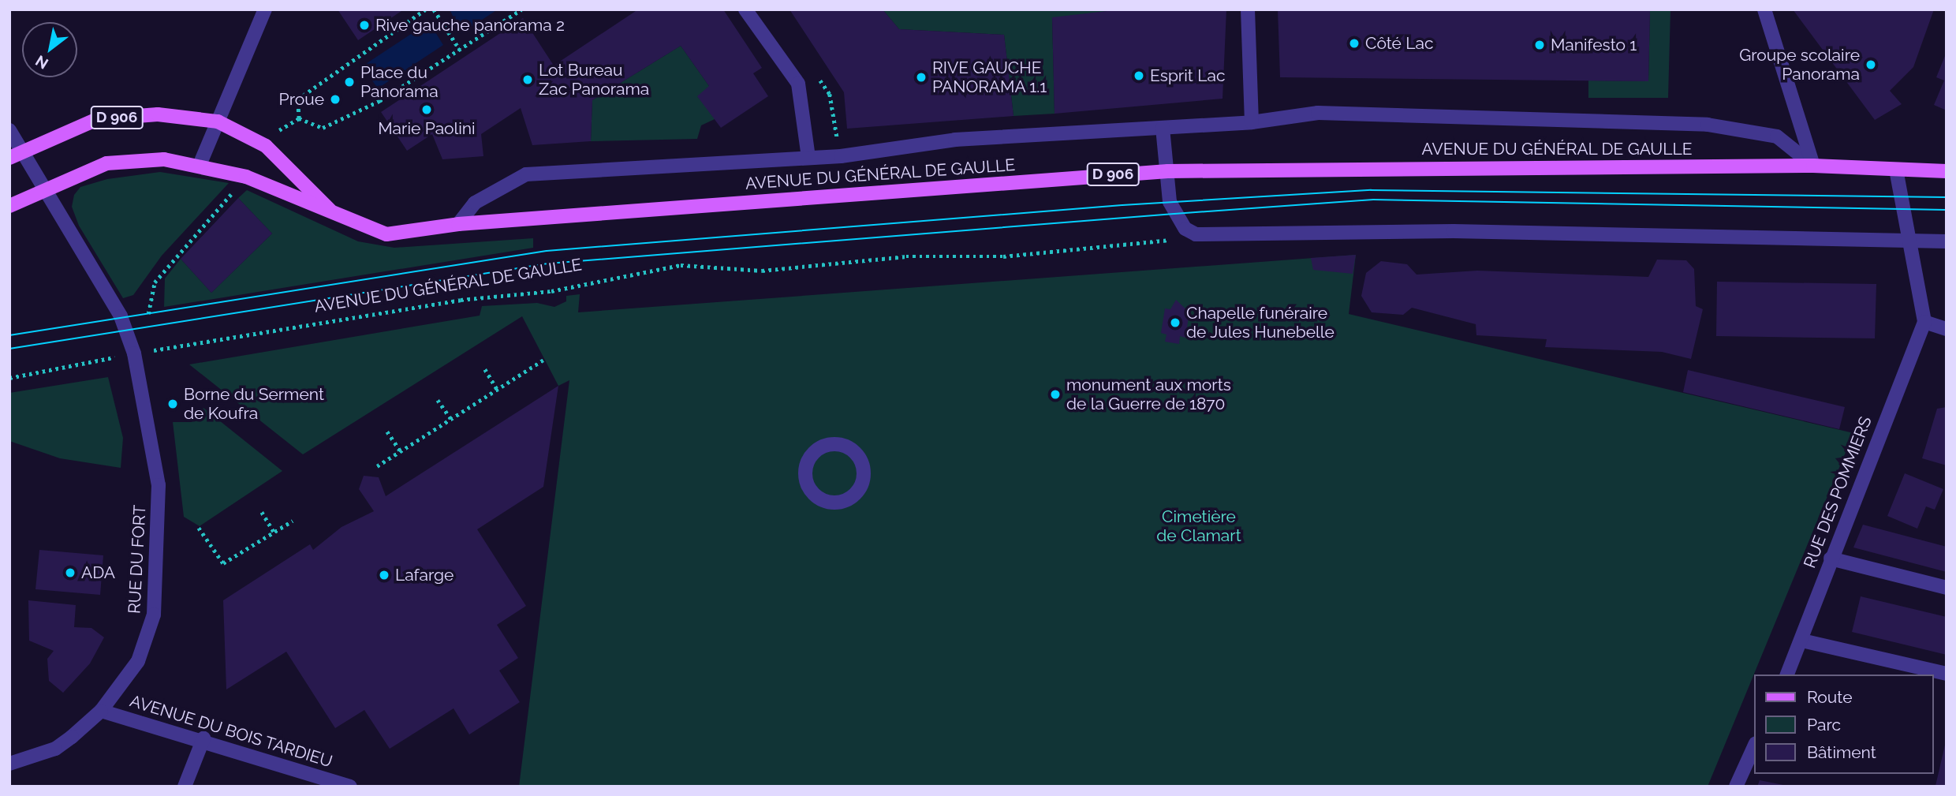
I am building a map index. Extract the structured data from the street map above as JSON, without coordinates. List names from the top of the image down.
{
  "streets": {
    "main road": ["D 906", "AVENUE DU GÉNÉRAL DE GAULLE"],
    "street": ["RUE DES POMMIERS", "RUE DU FORT", "AVENUE DU BOIS TARDIEU"]
  },
  "crossings": [
    ["D 906", "AVENUE DU GÉNÉRAL DE GAULLE"],
    ["D 906", "RUE DU FORT"],
    ["AVENUE DU GÉNÉRAL DE GAULLE", "RUE DU FORT"],
    ["RUE DU FORT", "AVENUE DU BOIS TARDIEU"]
  ],
  "parks": ["Cimetière de Clamart"],
  "places": [
    "Rive gauche panorama 2",
    "Côté Lac",
    "Manifesto 1",
    "Groupe scolaire Panorama",
    "Esprit Lac",
    "RIVE GAUCHE PANORAMA 1.1",
    "Lot Bureau Zac Panorama",
    "Place du Panorama",
    "Proue",
    "Marie Paolini",
    "Chapelle funéraire de Jules Hunebelle",
    "monument aux morts de la Guerre de 1870",
    "Borne du Serment de Koufra",
    "ADA",
    "Lafarge"
  ],
  "legend": ["Route", "Parc", "Bâtiment"],
  "north": "bottom left"
}
